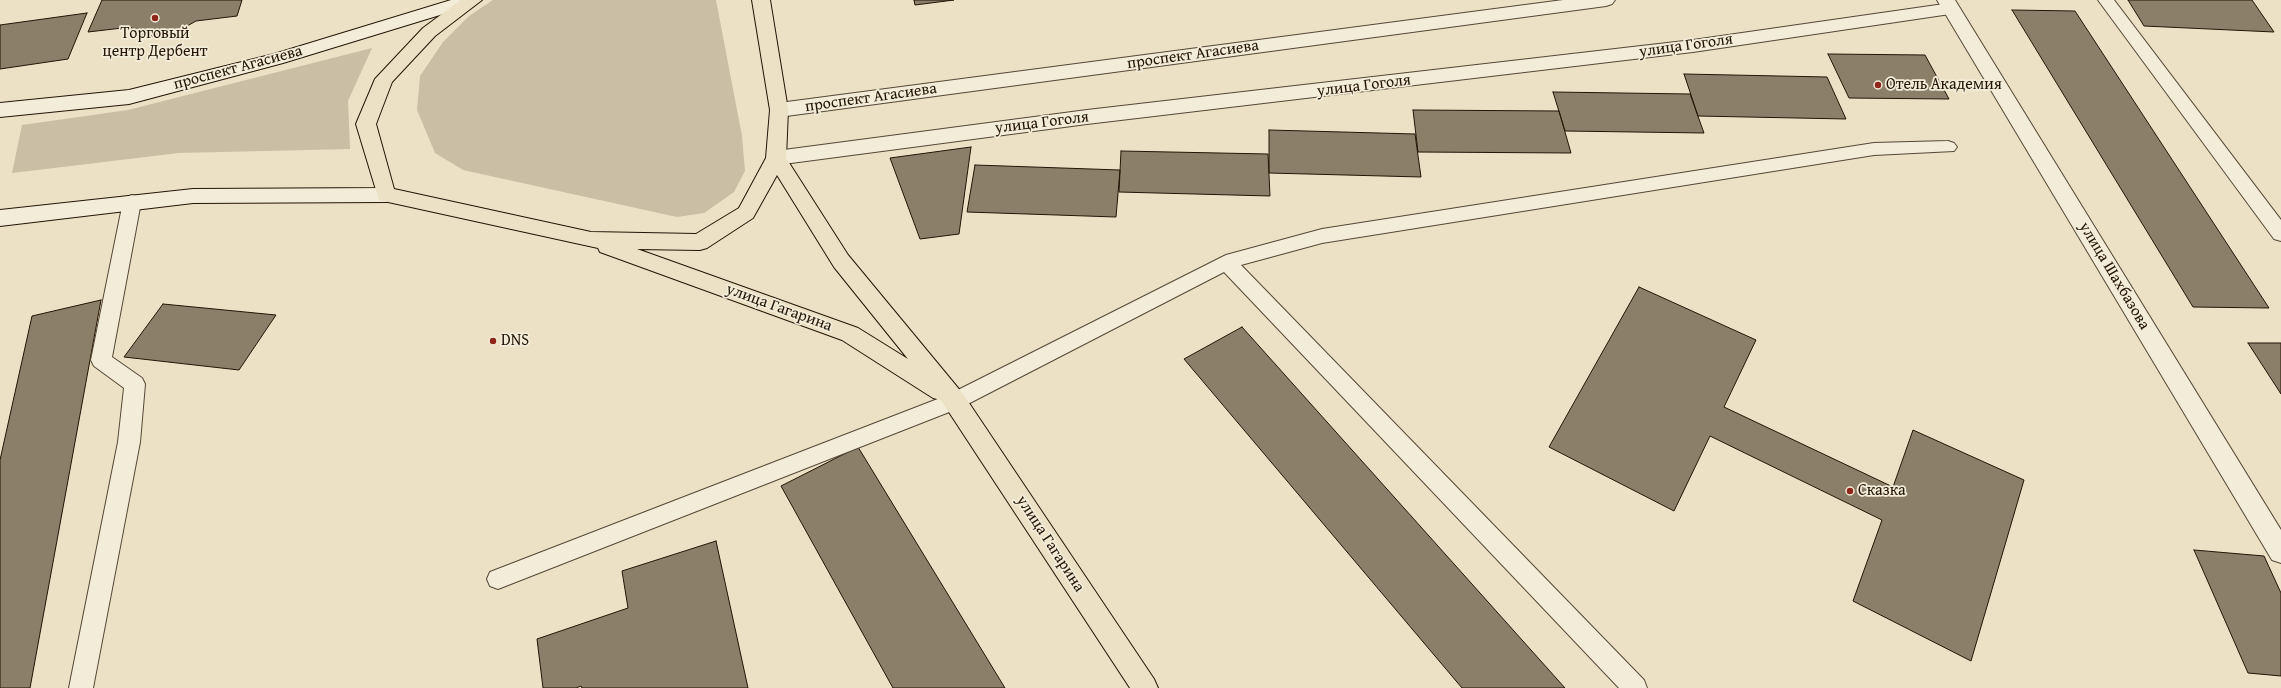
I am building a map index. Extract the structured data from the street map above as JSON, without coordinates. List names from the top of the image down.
{
  "streets": {
    "main road": ["улица Гагарина"],
    "street": ["улица Гоголя", "проспект Агасиева", "улица Шахбазова"]
  },
  "crossings": [
    ["улица Гоголя", "улица Шахбазова"],
    ["улица Гоголя", "улица Гагарина"]
  ],
  "places": [
    "Торговый центр Дербент",
    "Отель Академия",
    "DNS",
    "Сказка"
  ]
}
